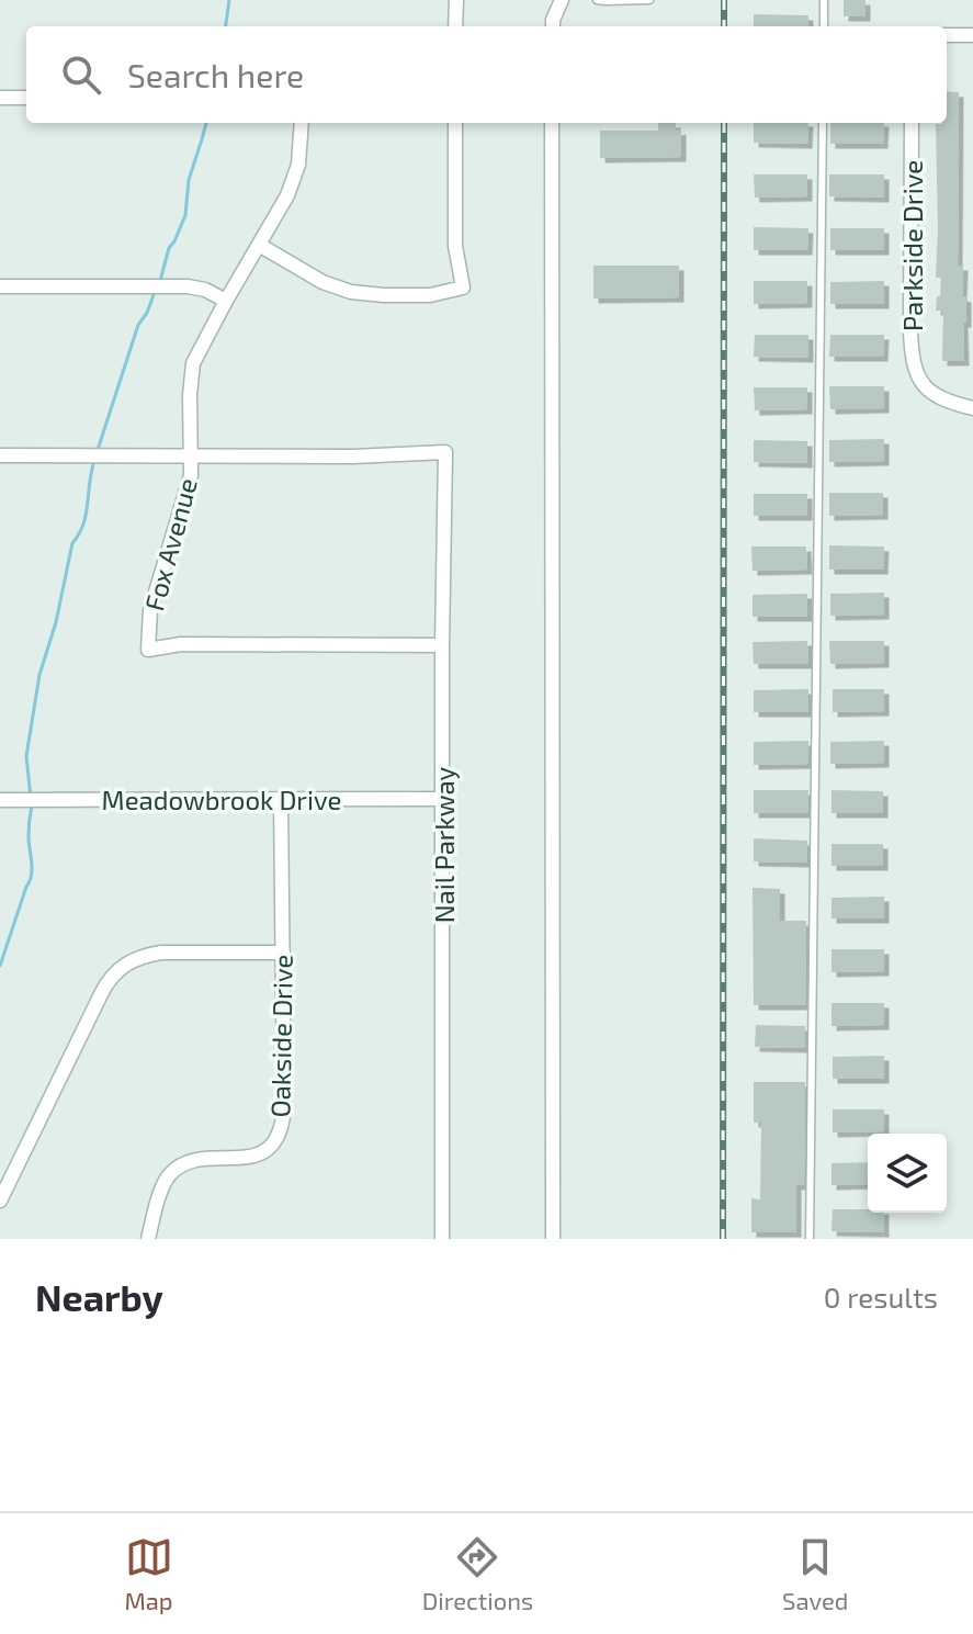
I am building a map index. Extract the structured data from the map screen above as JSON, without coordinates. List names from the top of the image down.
{
  "streets": {
    "street": [
      "Parkside Drive",
      "Fox Avenue",
      "Meadowbrook Drive",
      "Nail Parkway",
      "Oakside Drive"
    ]
  },
  "crossings": [
    ["Fox Avenue", "Nail Parkway"],
    ["Meadowbrook Drive", "Nail Parkway"],
    ["Meadowbrook Drive", "Oakside Drive"]
  ],
  "page": {
    "search": "Search here",
    "heading": ["Nearby", "0 results"],
    "nav": ["Map", "Directions", "Saved"]
  }
}
